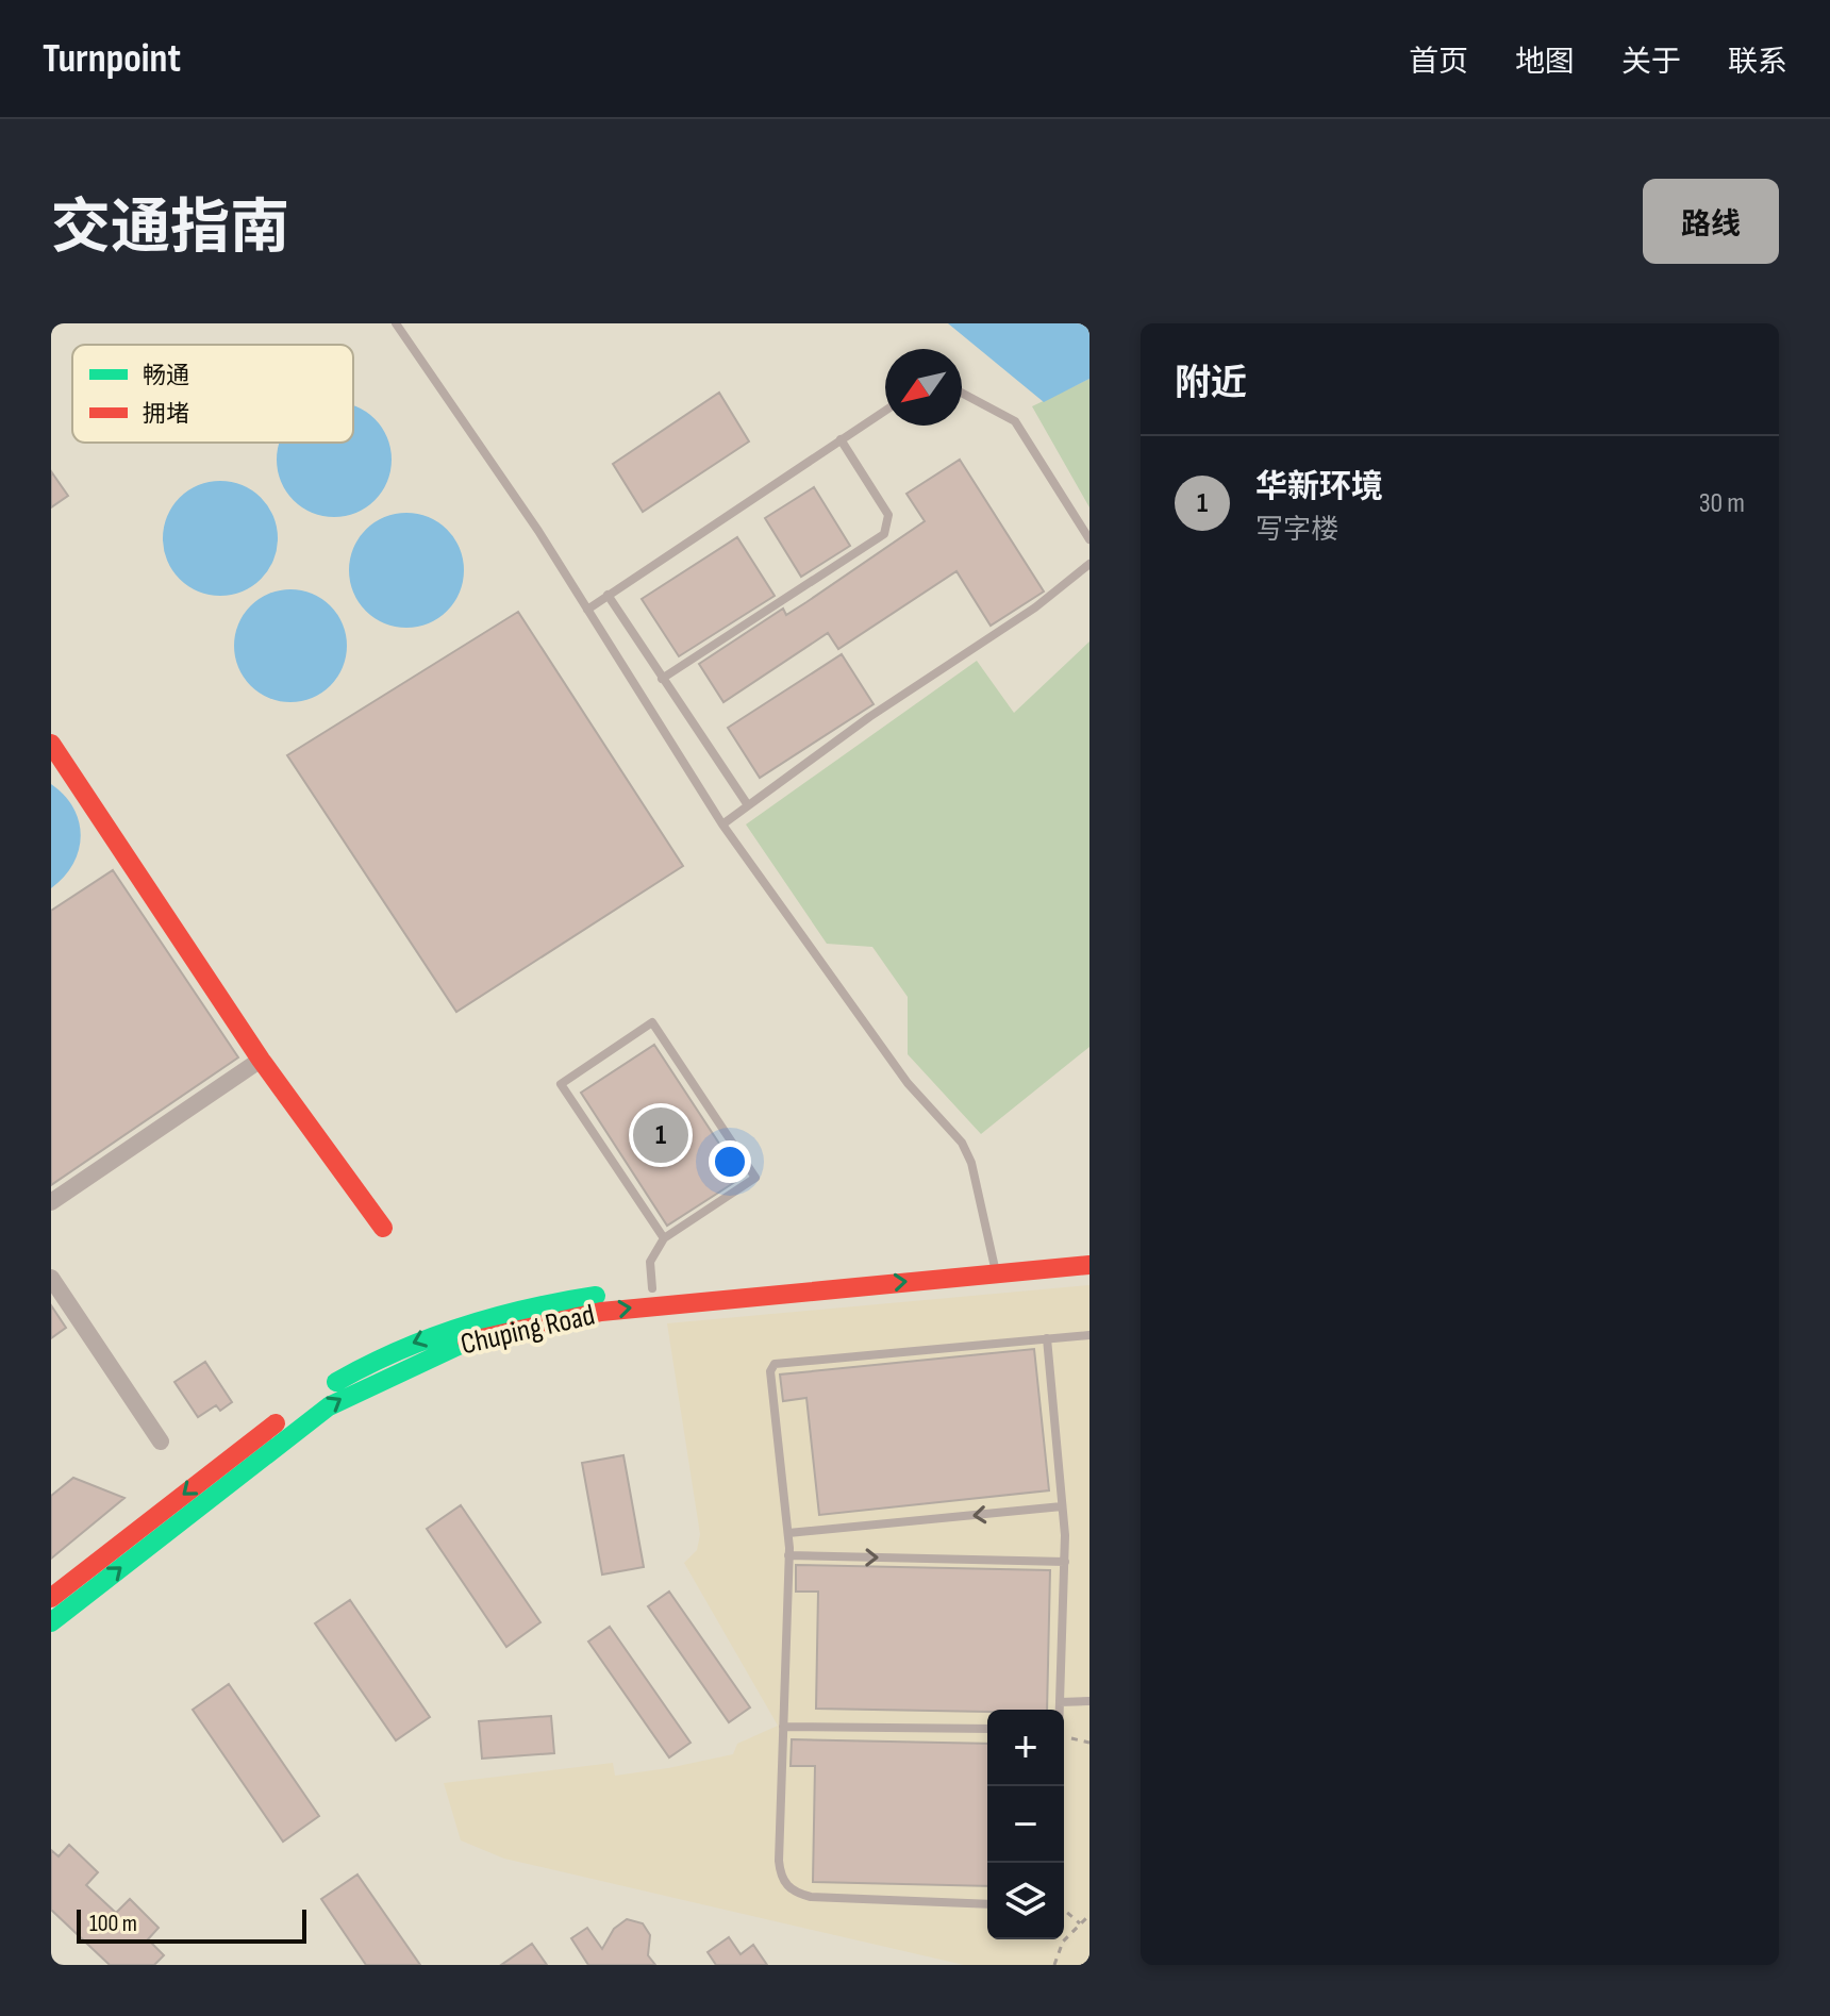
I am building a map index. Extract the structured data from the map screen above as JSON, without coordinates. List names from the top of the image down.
{
  "streets": {
    "main road": ["Chuping Road"]
  },
  "legend": ["畅通", "拥堵"],
  "scale_bar": "100 m",
  "north": "bottom left",
  "page": {
    "header": "Turnpoint",
    "nav": [
      "首页",
      "地图",
      "关于",
      "联系"
    ],
    "title": "交通指南",
    "buttons": "路线",
    "heading": "附近",
    "list": [
      {
        "mark": "1",
        "name": "华新环境",
        "note": "写字楼",
        "value": "30 m"
      }
    ],
    "pins": "1",
    "map_buttons": ["+", "−"],
    "scale": "100 m"
  }
}
